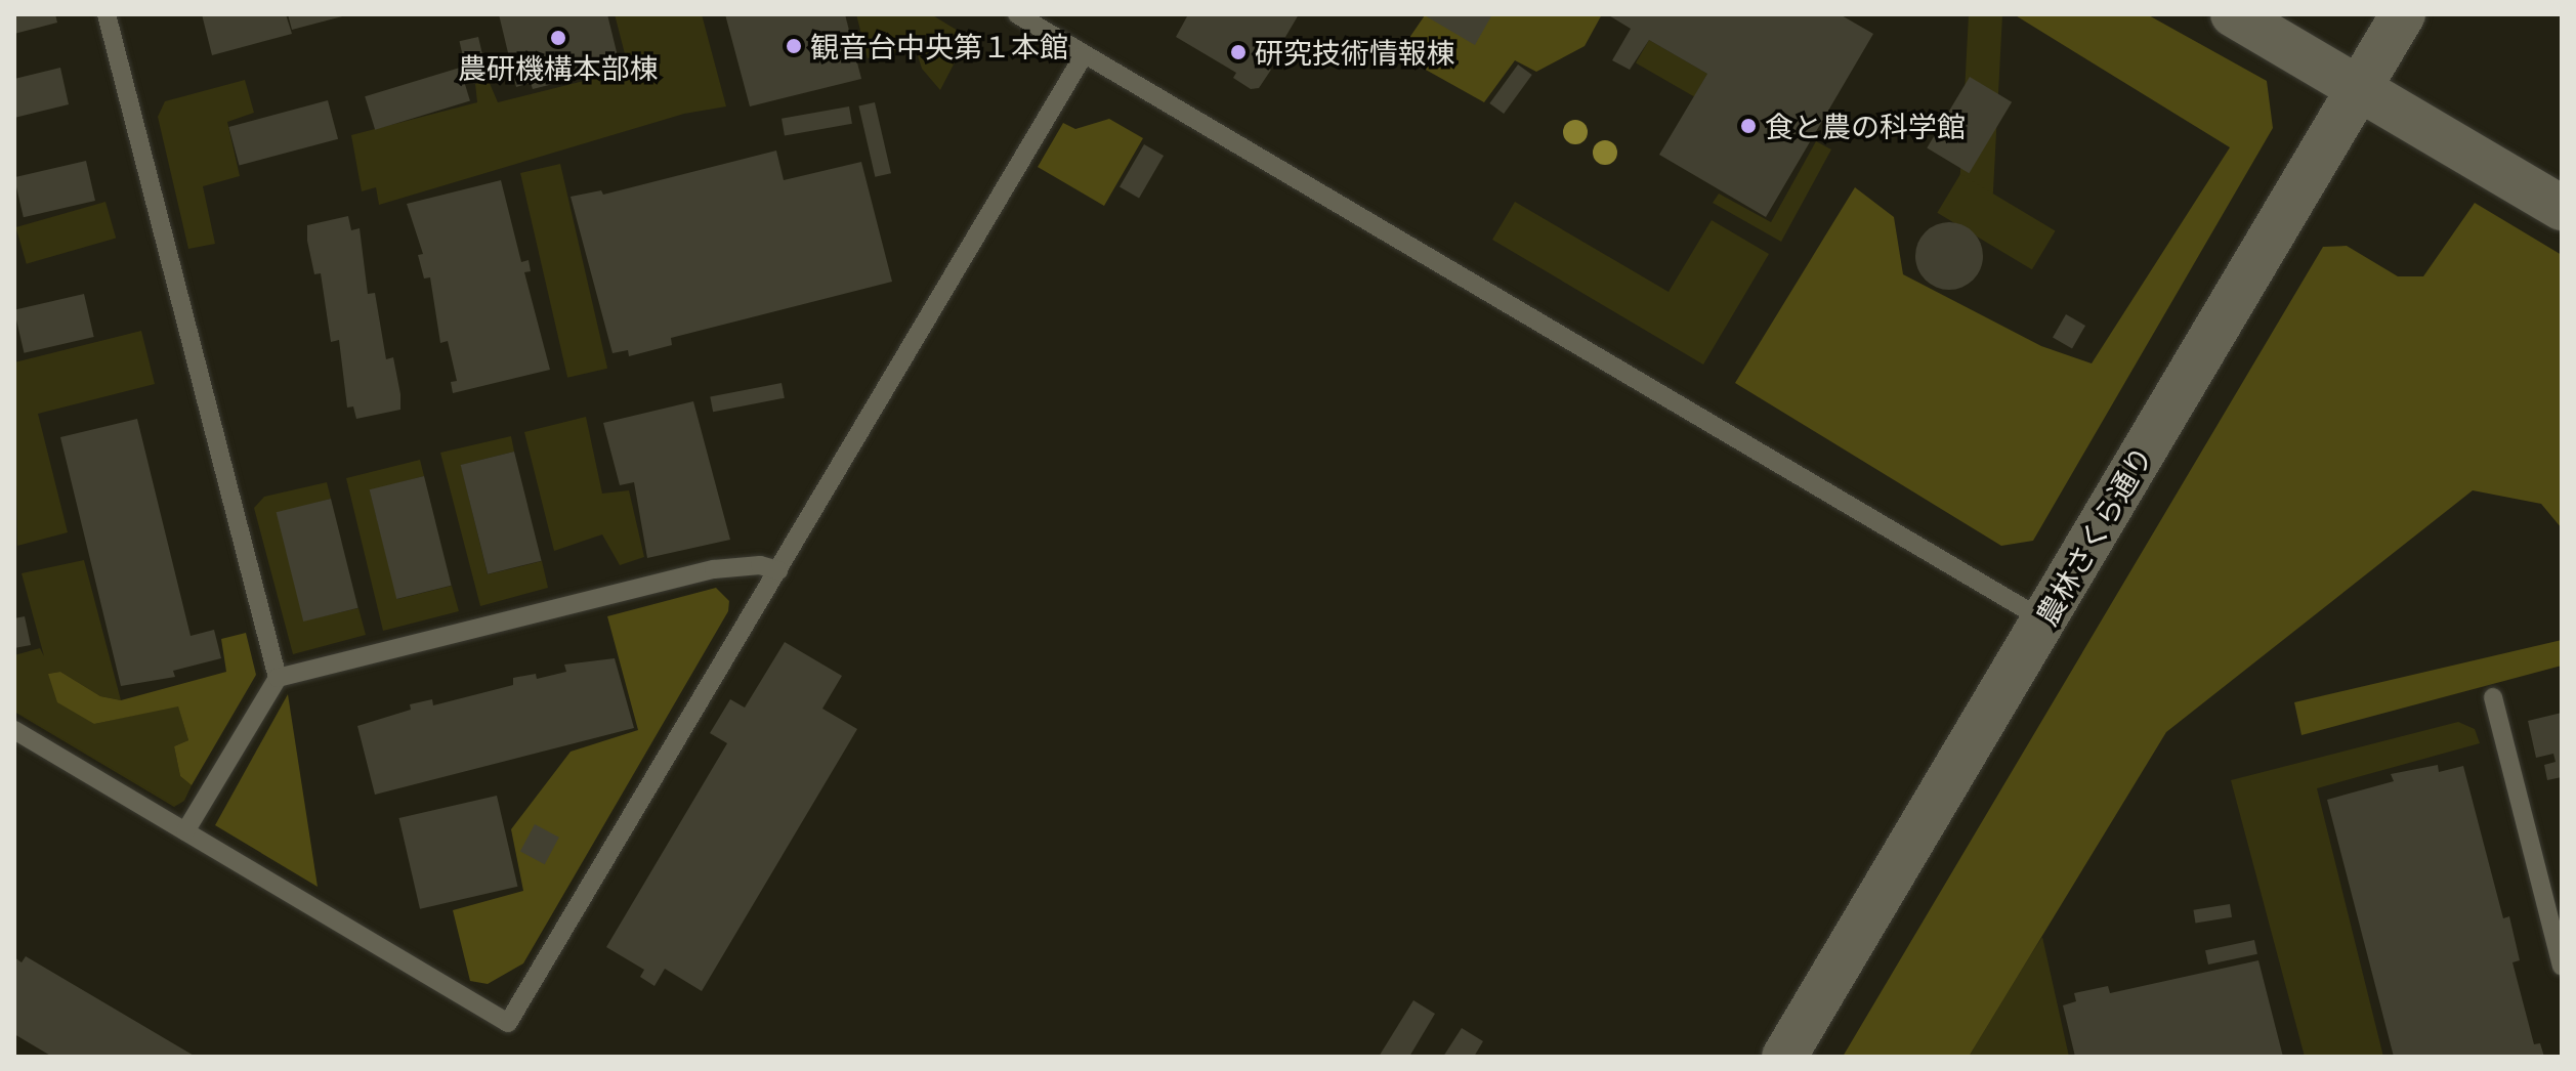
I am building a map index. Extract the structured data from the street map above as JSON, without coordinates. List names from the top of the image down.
{
  "streets": {
    "street": ["農林さくら通り"]
  },
  "places": [
    "農研機構本部棟",
    "観音台中央第１本館",
    "研究技術情報棟",
    "食と農の科学館"
  ]
}
